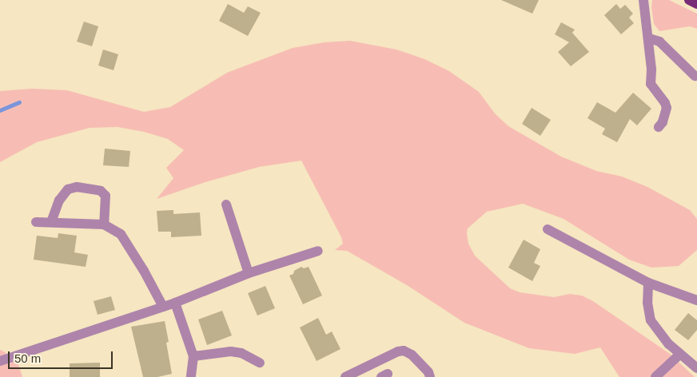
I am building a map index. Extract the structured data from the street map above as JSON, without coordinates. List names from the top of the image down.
{
  "scale_bar": "50 m"
}
